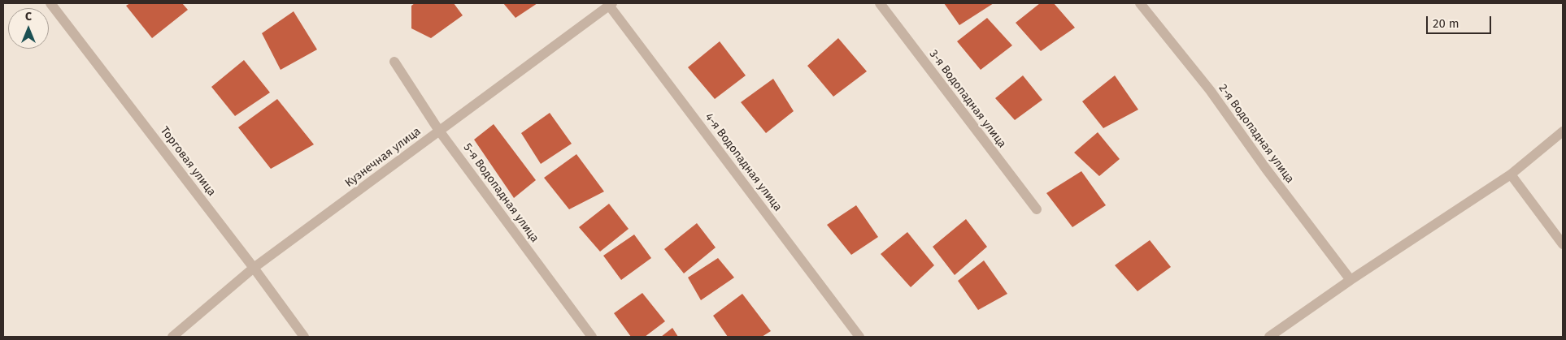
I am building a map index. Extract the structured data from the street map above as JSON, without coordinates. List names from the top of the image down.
{
  "streets": {
    "street": [
      "3-я Водопадная улица",
      "2-я Водопадная улица",
      "Кузнечная улица",
      "Торговая улица",
      "4-я Водопадная улица",
      "5-я Водопадная улица"
    ]
  },
  "crossings": [
    ["Кузнечная улица", "Торговая улица"],
    ["Кузнечная улица", "4-я Водопадная улица"],
    ["Кузнечная улица", "5-я Водопадная улица"]
  ],
  "scale_bar": "20 m",
  "north": "top"
}
